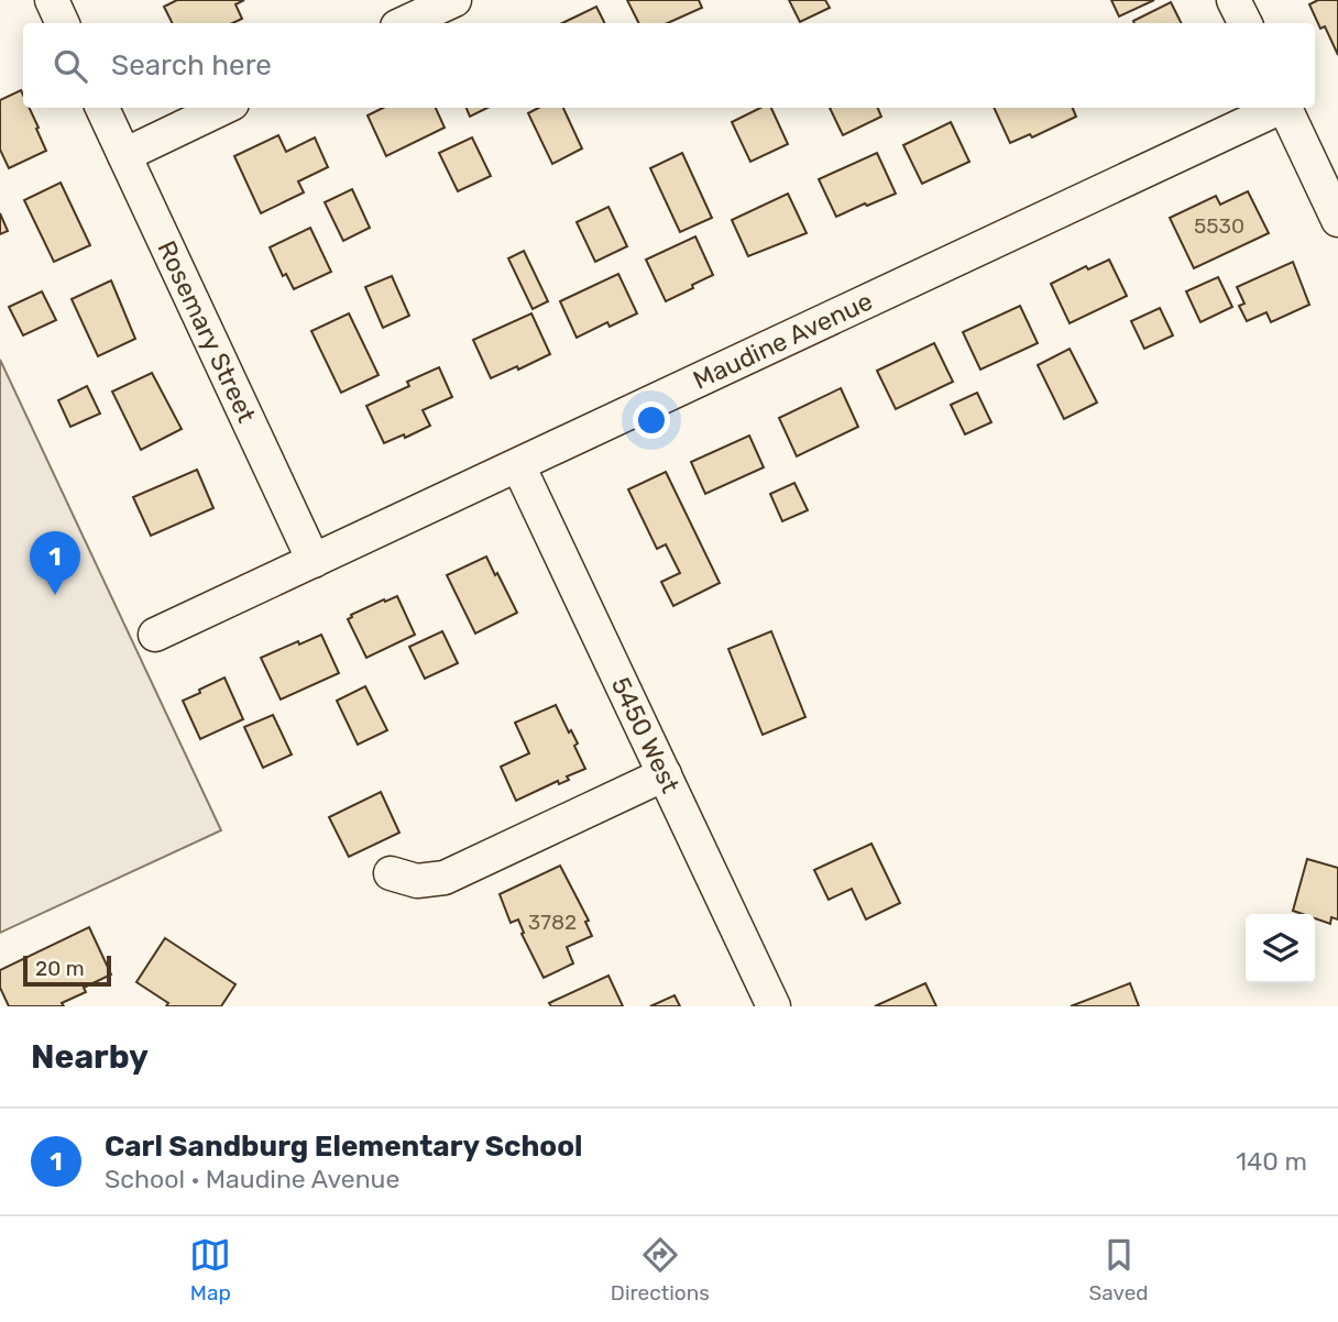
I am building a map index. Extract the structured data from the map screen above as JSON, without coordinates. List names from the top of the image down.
{
  "streets": {
    "street": ["Rosemary Street", "Maudine Avenue", "5450 West"]
  },
  "crossings": [
    ["Rosemary Street", "Maudine Avenue"],
    ["Maudine Avenue", "5450 West"]
  ],
  "house_numbers": ["5530", "3782"],
  "scale_bar": "20 m",
  "page": {
    "search": "Search here",
    "pins": "1",
    "scale": "20 m",
    "heading": "Nearby",
    "list": [
      {
        "mark": "1",
        "name": "Carl Sandburg Elementary School",
        "note": "School · Maudine Avenue",
        "value": "140 m"
      }
    ],
    "nav": ["Map", "Directions", "Saved"]
  }
}
